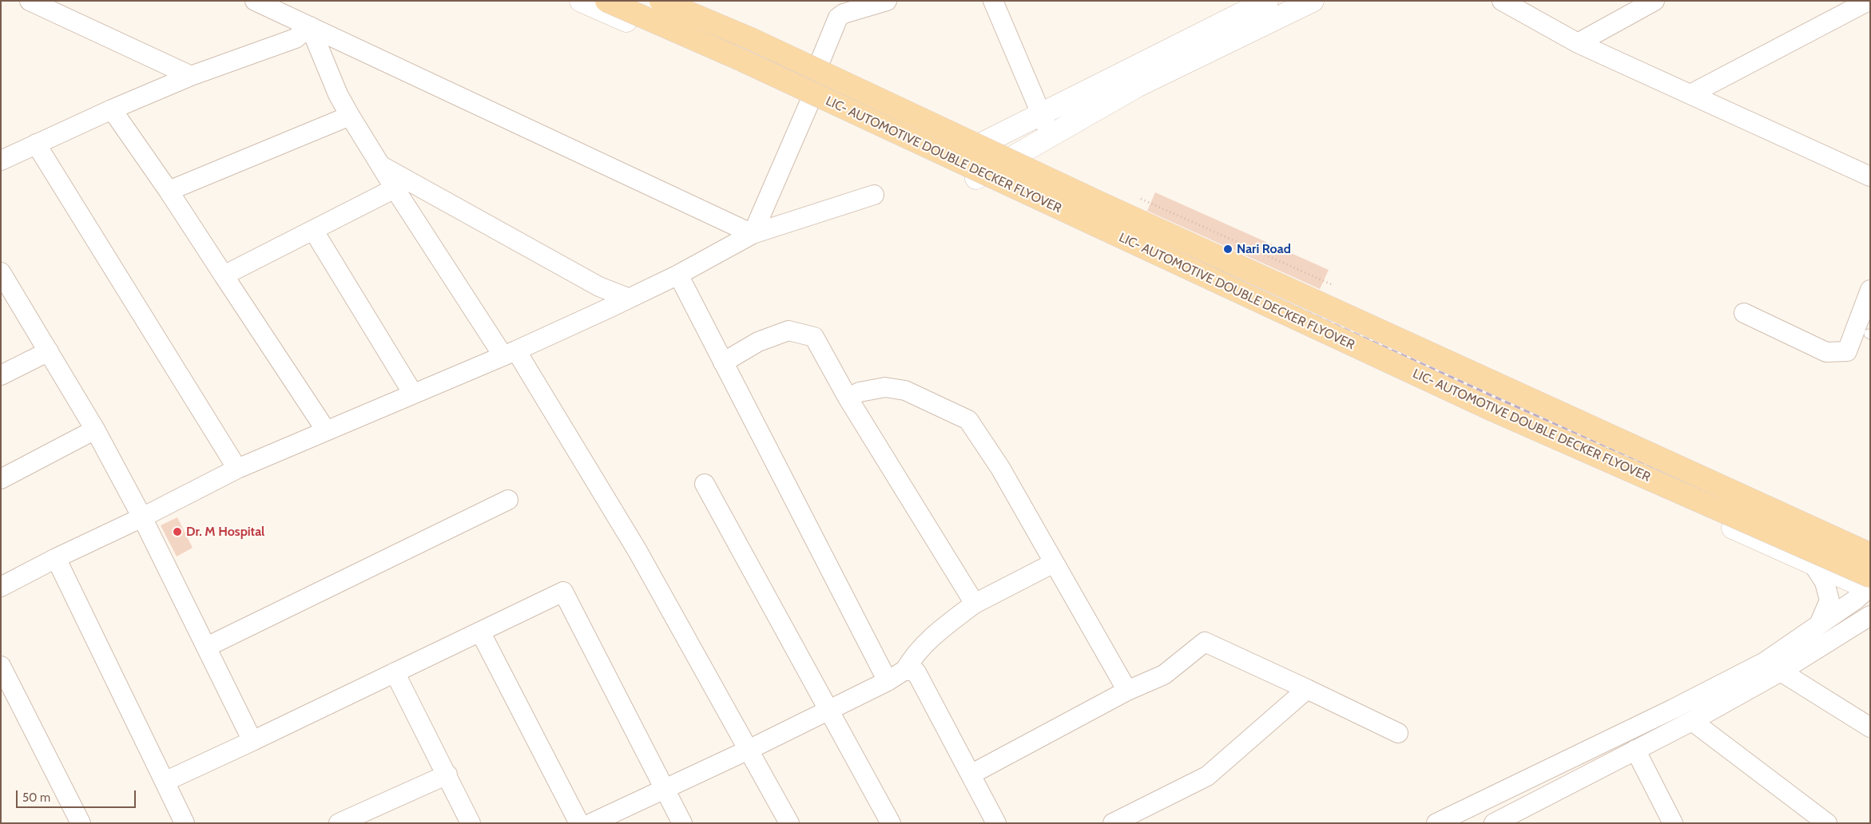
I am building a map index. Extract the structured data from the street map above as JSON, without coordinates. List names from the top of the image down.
{
  "streets": {
    "main road": ["LIC- AUTOMOTIVE DOUBLE DECKER FLYOVER"]
  },
  "places": ["Nari Road", "Dr. M Hospital"],
  "scale_bar": "50 m"
}
